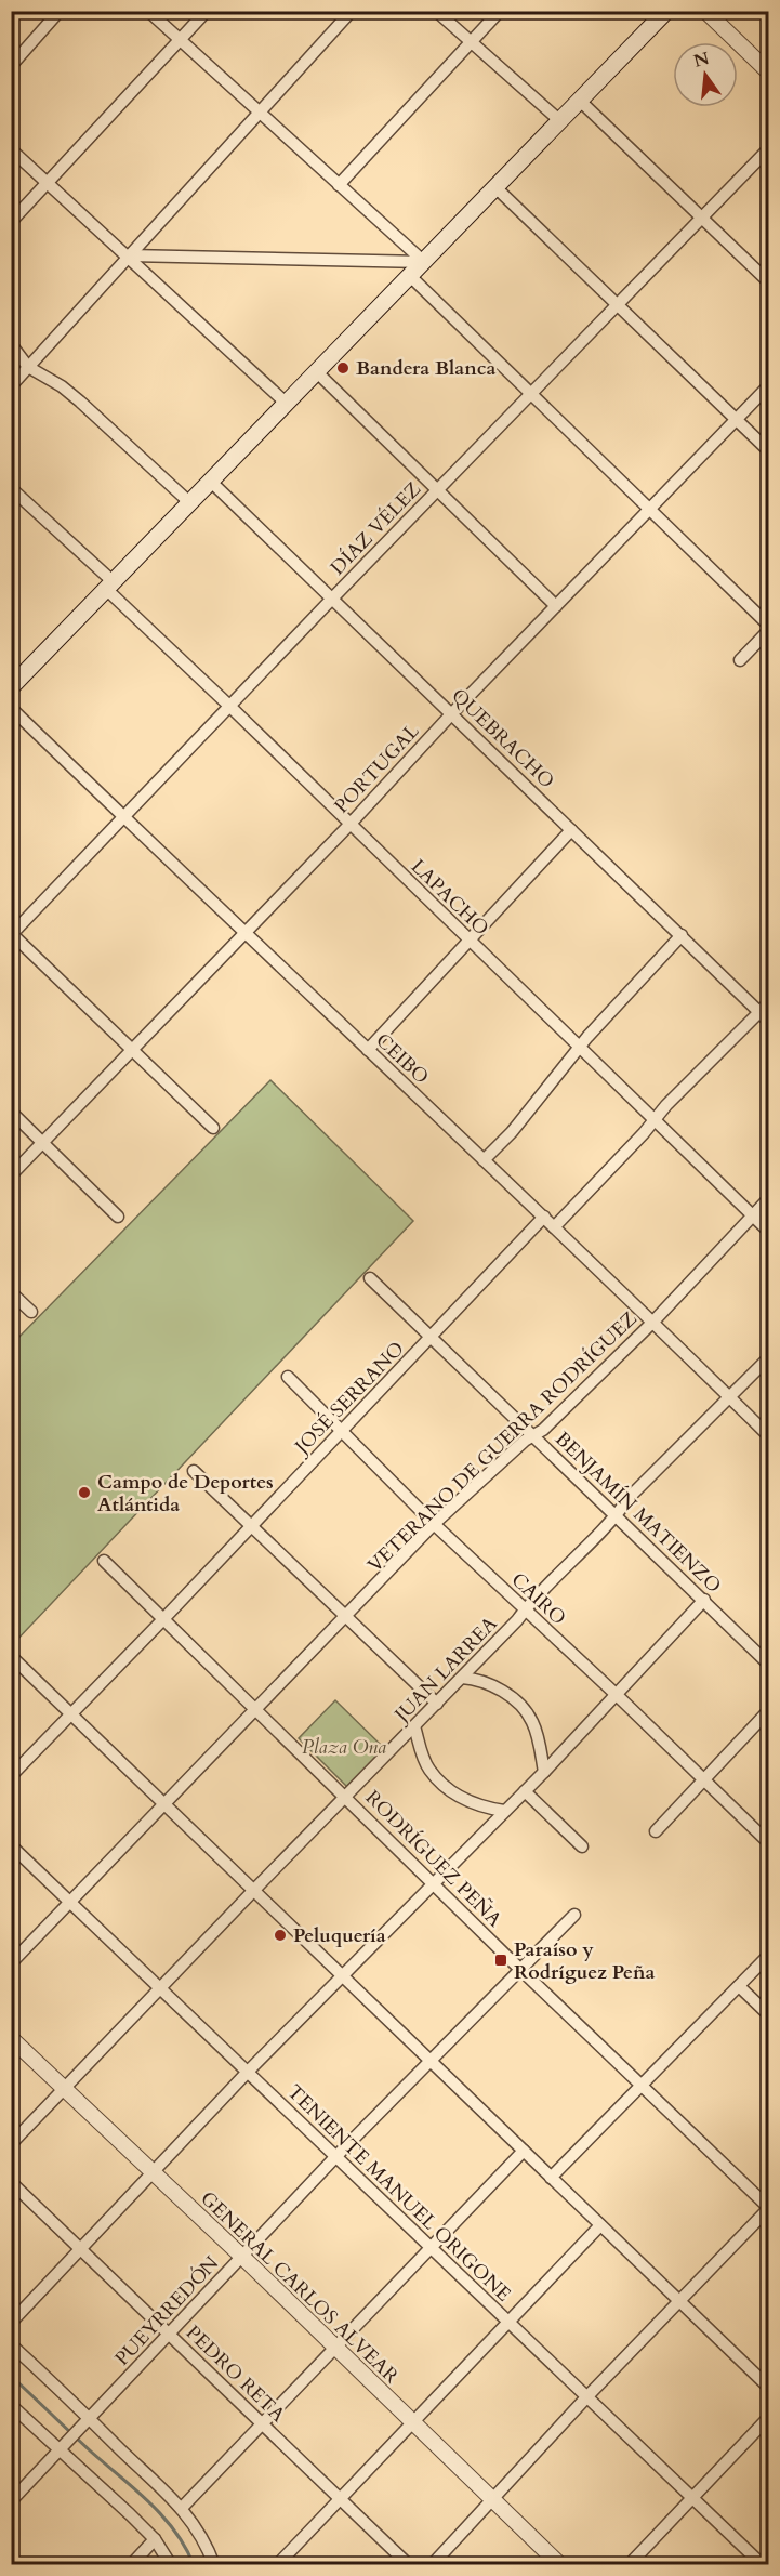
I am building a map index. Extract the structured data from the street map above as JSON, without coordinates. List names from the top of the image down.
{
  "streets": {
    "street": [
      "DÍAZ VÉLEZ",
      "QUEBRACHO",
      "PORTUGAL",
      "LAPACHO",
      "CEIBO",
      "JOSÉ SERRANO",
      "VETERANO DE GUERRA RODRÍGUEZ",
      "BENJAMÍN MATIENZO",
      "CAIRO",
      "JUAN LARREA",
      "RODRÍGUEZ PEÑA",
      "TENIENTE MANUEL ORIGONE",
      "GENERAL CARLOS ALVEAR",
      "PUEYRREDÓN",
      "PEDRO RETA"
    ]
  },
  "crossings": [
    ["DÍAZ VÉLEZ", "QUEBRACHO"],
    ["DÍAZ VÉLEZ", "LAPACHO"],
    ["DÍAZ VÉLEZ", "CEIBO"],
    ["QUEBRACHO", "PORTUGAL"],
    ["PORTUGAL", "LAPACHO"],
    ["PORTUGAL", "CEIBO"],
    ["LAPACHO", "VETERANO DE GUERRA RODRÍGUEZ"],
    ["CEIBO", "JOSÉ SERRANO"],
    ["CEIBO", "VETERANO DE GUERRA RODRÍGUEZ"],
    ["CEIBO", "JUAN LARREA"],
    ["JOSÉ SERRANO", "BENJAMÍN MATIENZO"],
    ["JOSÉ SERRANO", "CAIRO"],
    ["JOSÉ SERRANO", "RODRÍGUEZ PEÑA"],
    ["VETERANO DE GUERRA RODRÍGUEZ", "BENJAMÍN MATIENZO"],
    ["VETERANO DE GUERRA RODRÍGUEZ", "CAIRO"],
    ["VETERANO DE GUERRA RODRÍGUEZ", "RODRÍGUEZ PEÑA"],
    ["VETERANO DE GUERRA RODRÍGUEZ", "TENIENTE MANUEL ORIGONE"],
    ["BENJAMÍN MATIENZO", "JUAN LARREA"],
    ["CAIRO", "JUAN LARREA"],
    ["JUAN LARREA", "RODRÍGUEZ PEÑA"],
    ["JUAN LARREA", "TENIENTE MANUEL ORIGONE"],
    ["JUAN LARREA", "GENERAL CARLOS ALVEAR"],
    ["RODRÍGUEZ PEÑA", "PUEYRREDÓN"],
    ["TENIENTE MANUEL ORIGONE", "PUEYRREDÓN"],
    ["GENERAL CARLOS ALVEAR", "PUEYRREDÓN"],
    ["PUEYRREDÓN", "PEDRO RETA"]
  ],
  "parks": ["Plaza Ona"],
  "places": {
    "other": ["Bandera Blanca", "Campo de Deportes Atlántida", "Peluquería"],
    "transit": ["Paraíso y Rodríguez Peña"]
  },
  "north": "top"
}
